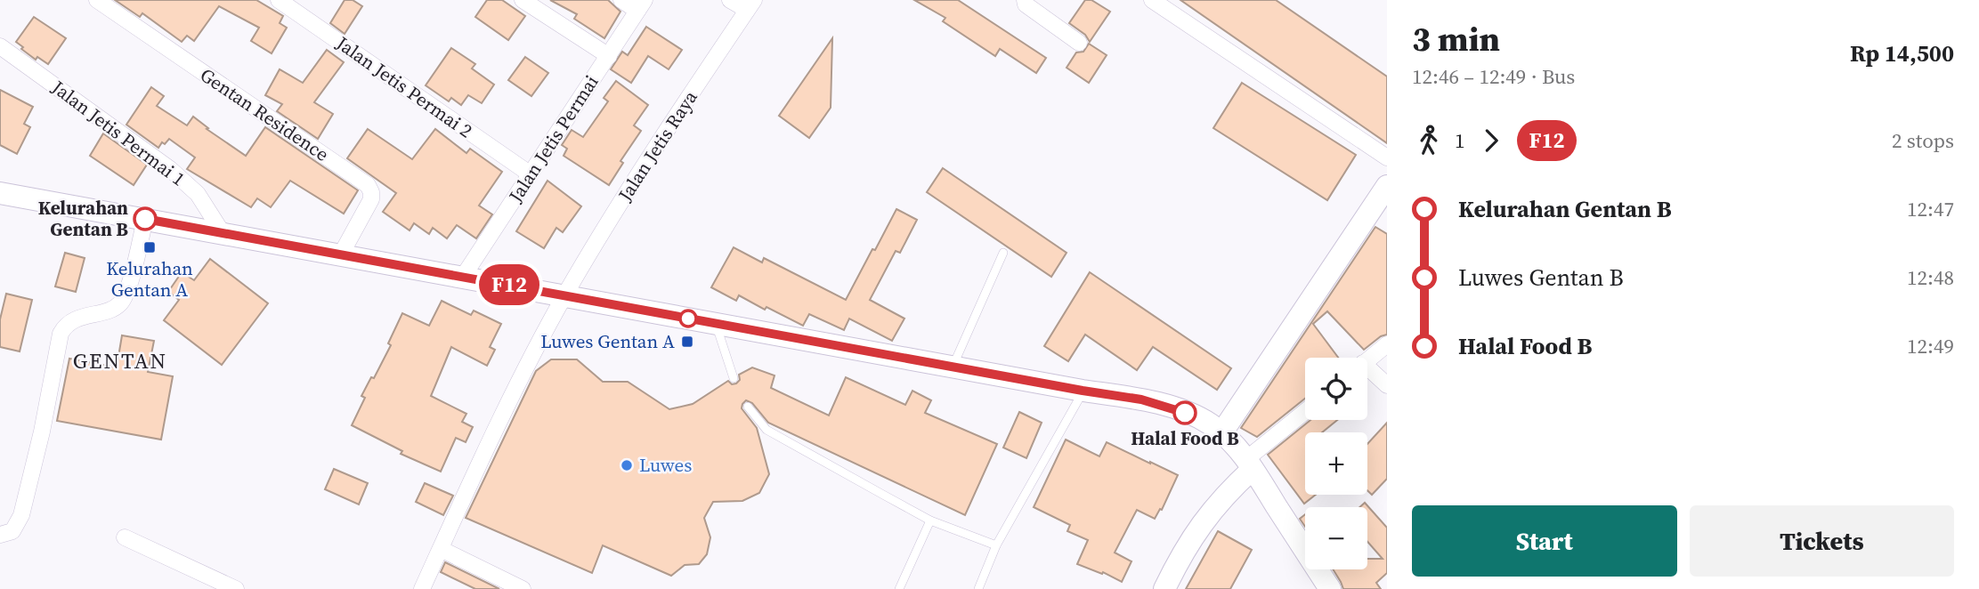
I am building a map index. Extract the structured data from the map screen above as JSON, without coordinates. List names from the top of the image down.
{
  "streets": {
    "street": [
      "Jalan Jetis Permai 2",
      "Gentan Residence",
      "Jalan Jetis Permai 1",
      "Jalan Jetis Permai",
      "Jalan Jetis Raya"
    ]
  },
  "crossings": [
    ["Jalan Jetis Permai 2", "Jalan Jetis Permai"]
  ],
  "districts": ["GENTAN"],
  "places": {
    "other": ["Kelurahan Gentan B", "Halal Food B", "Luwes"],
    "transit": ["Kelurahan Gentan A", "Luwes Gentan A"]
  },
  "lines": ["bus line F12"],
  "page": {
    "on_map": "F12",
    "heading": ["3 min", "12:46 – 12:49 · Bus", "Rp 14,500"],
    "legs": ["1", "F12", "2 stops"],
    "list": [
      {
        "name": "Kelurahan Gentan B",
        "value": "12:47"
      },
      {
        "name": "Luwes Gentan B",
        "value": "12:48"
      },
      {
        "name": "Halal Food B",
        "value": "12:49"
      }
    ],
    "map_buttons": ["+", "−"],
    "buttons": ["Start", "Tickets"]
  }
}
